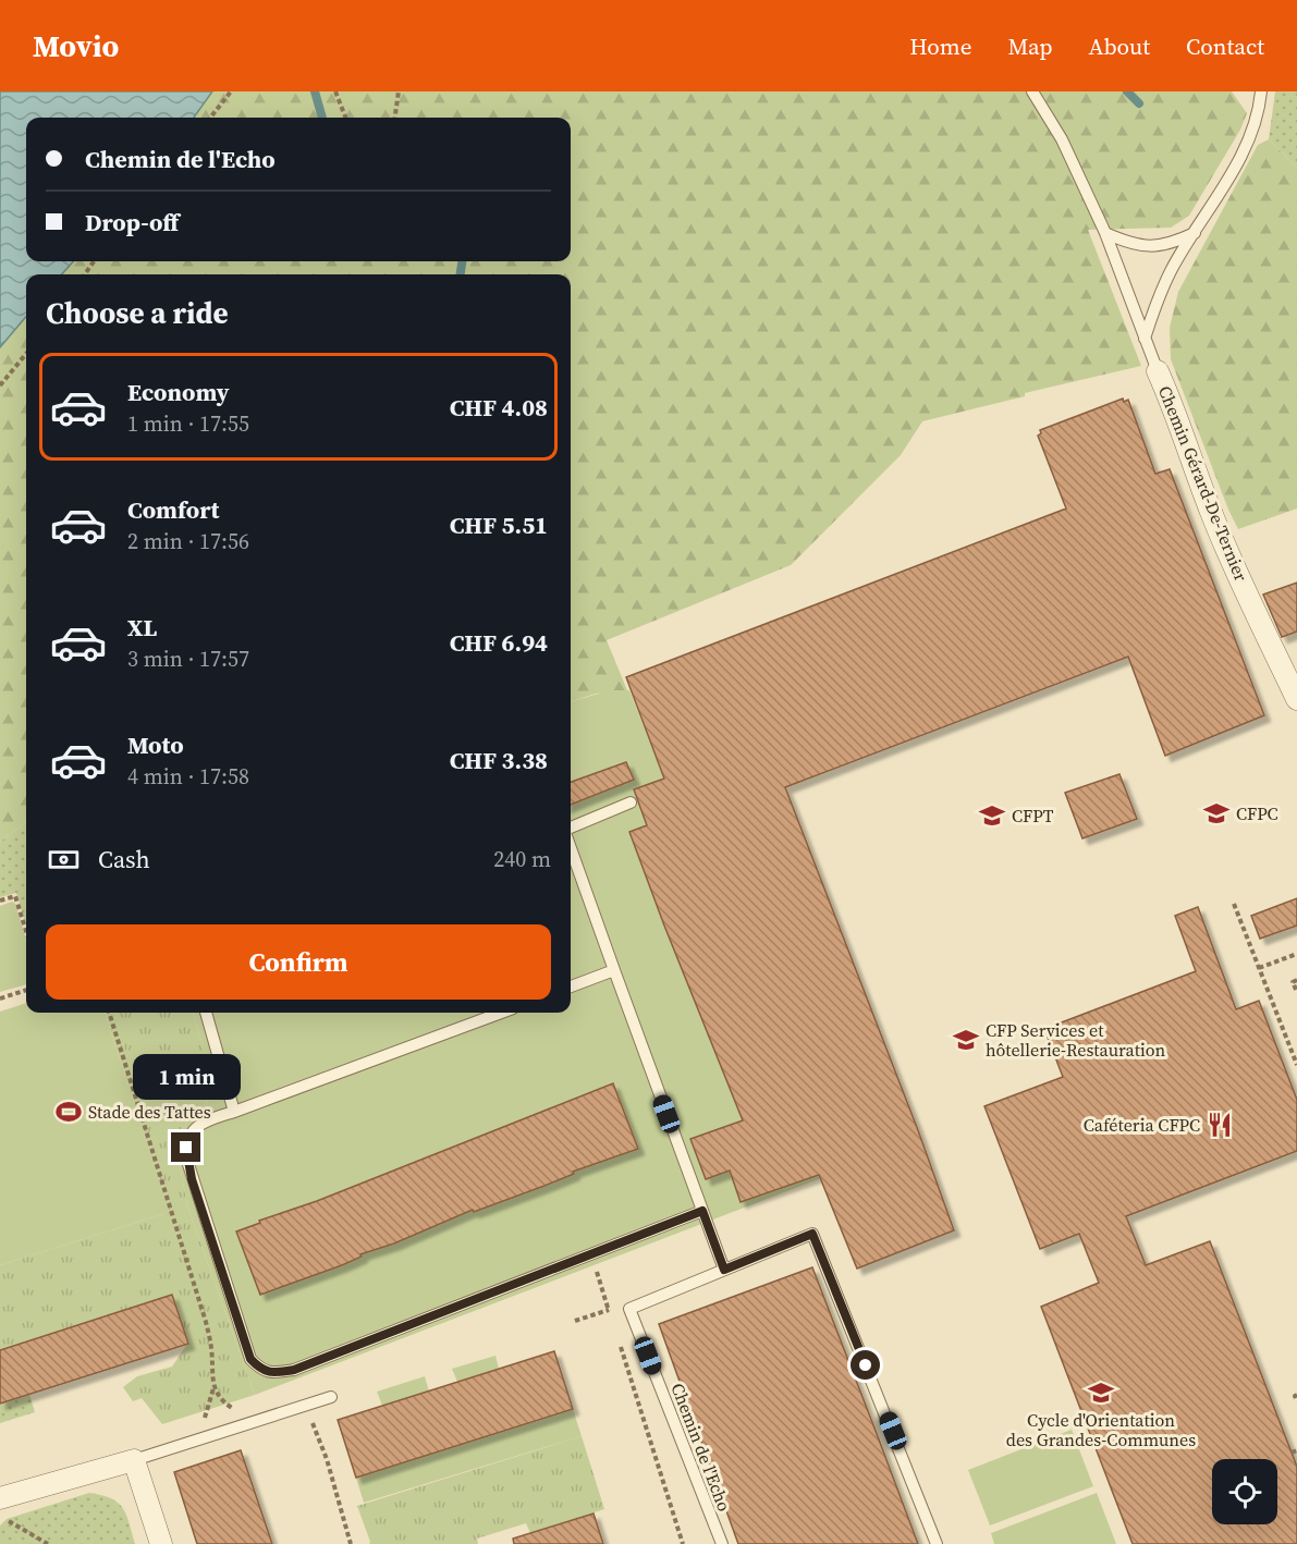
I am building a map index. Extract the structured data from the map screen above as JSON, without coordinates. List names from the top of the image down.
{
  "streets": {
    "street": ["Chemin Gérard-De-Ternier"],
    "lane": ["Chemin de l'Echo"]
  },
  "places": {
    "school or university": [
      "CFPC",
      "CFPT",
      "CFP Services et hôtellerie-Restauration",
      "Cycle d'Orientation des Grandes-Communes"
    ],
    "sports": ["Stade des Tattes"],
    "restaurant": ["Caféteria CFPC"]
  },
  "page": {
    "header": "Movio",
    "nav": [
      "Home",
      "Map",
      "About",
      "Contact"
    ],
    "banner": ["Chemin de l'Echo", "Drop-off"],
    "heading": "Choose a ride",
    "list": [
      {
        "name": "Economy",
        "note": "1 min · 17:55",
        "value": "CHF 4.08"
      },
      {
        "name": "Comfort",
        "note": "2 min · 17:56",
        "value": "CHF 5.51"
      },
      {
        "name": "XL",
        "note": "3 min · 17:57",
        "value": "CHF 6.94"
      },
      {
        "name": "Moto",
        "note": "4 min · 17:58",
        "value": "CHF 3.38"
      }
    ],
    "pay": ["Cash", "240 m"],
    "buttons": "Confirm",
    "bubble": "1 min"
  }
}
